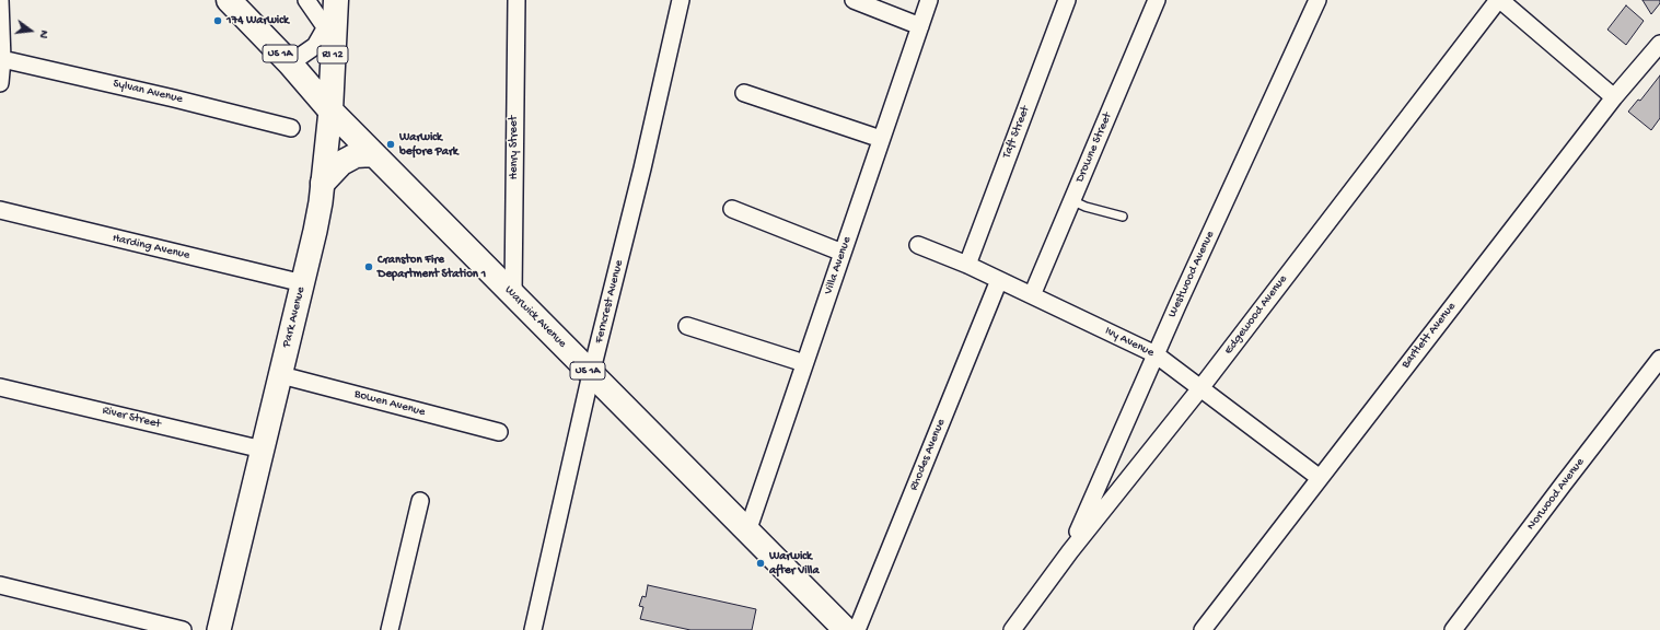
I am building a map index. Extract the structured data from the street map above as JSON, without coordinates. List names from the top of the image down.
{
  "streets": {
    "main road": [
      "US 1A",
      "RI 12",
      "Park Avenue",
      "Warwick Avenue"
    ],
    "street": [
      "Sylvan Avenue",
      "Taft Street",
      "Henry Street",
      "Drowne Street",
      "Harding Avenue",
      "Villa Avenue",
      "Westwood Avenue",
      "Ferncrest Avenue",
      "Edgewood Avenue",
      "Bartlett Avenue",
      "Ivy Avenue",
      "Bowen Avenue",
      "River Street",
      "Rhodes Avenue",
      "Norwood Avenue"
    ]
  },
  "crossings": [
    ["Taft Street", "Ivy Avenue"],
    ["Henry Street", "Warwick Avenue"],
    ["Drowne Street", "Ivy Avenue"],
    ["Harding Avenue", "Park Avenue"],
    ["Villa Avenue", "Warwick Avenue"],
    ["Westwood Avenue", "Edgewood Avenue"],
    ["Westwood Avenue", "Ivy Avenue"],
    ["Ferncrest Avenue", "Warwick Avenue"],
    ["Edgewood Avenue", "Ivy Avenue"],
    ["Park Avenue", "Warwick Avenue"],
    ["Park Avenue", "Bowen Avenue"],
    ["Park Avenue", "River Street"],
    ["Bartlett Avenue", "Ivy Avenue"],
    ["Ivy Avenue", "Rhodes Avenue"]
  ],
  "places": [
    "174 Warwick",
    "Warwick before Park",
    "Cranston Fire Department Station 1",
    "Warwick after Villa"
  ],
  "north": "right"
}
